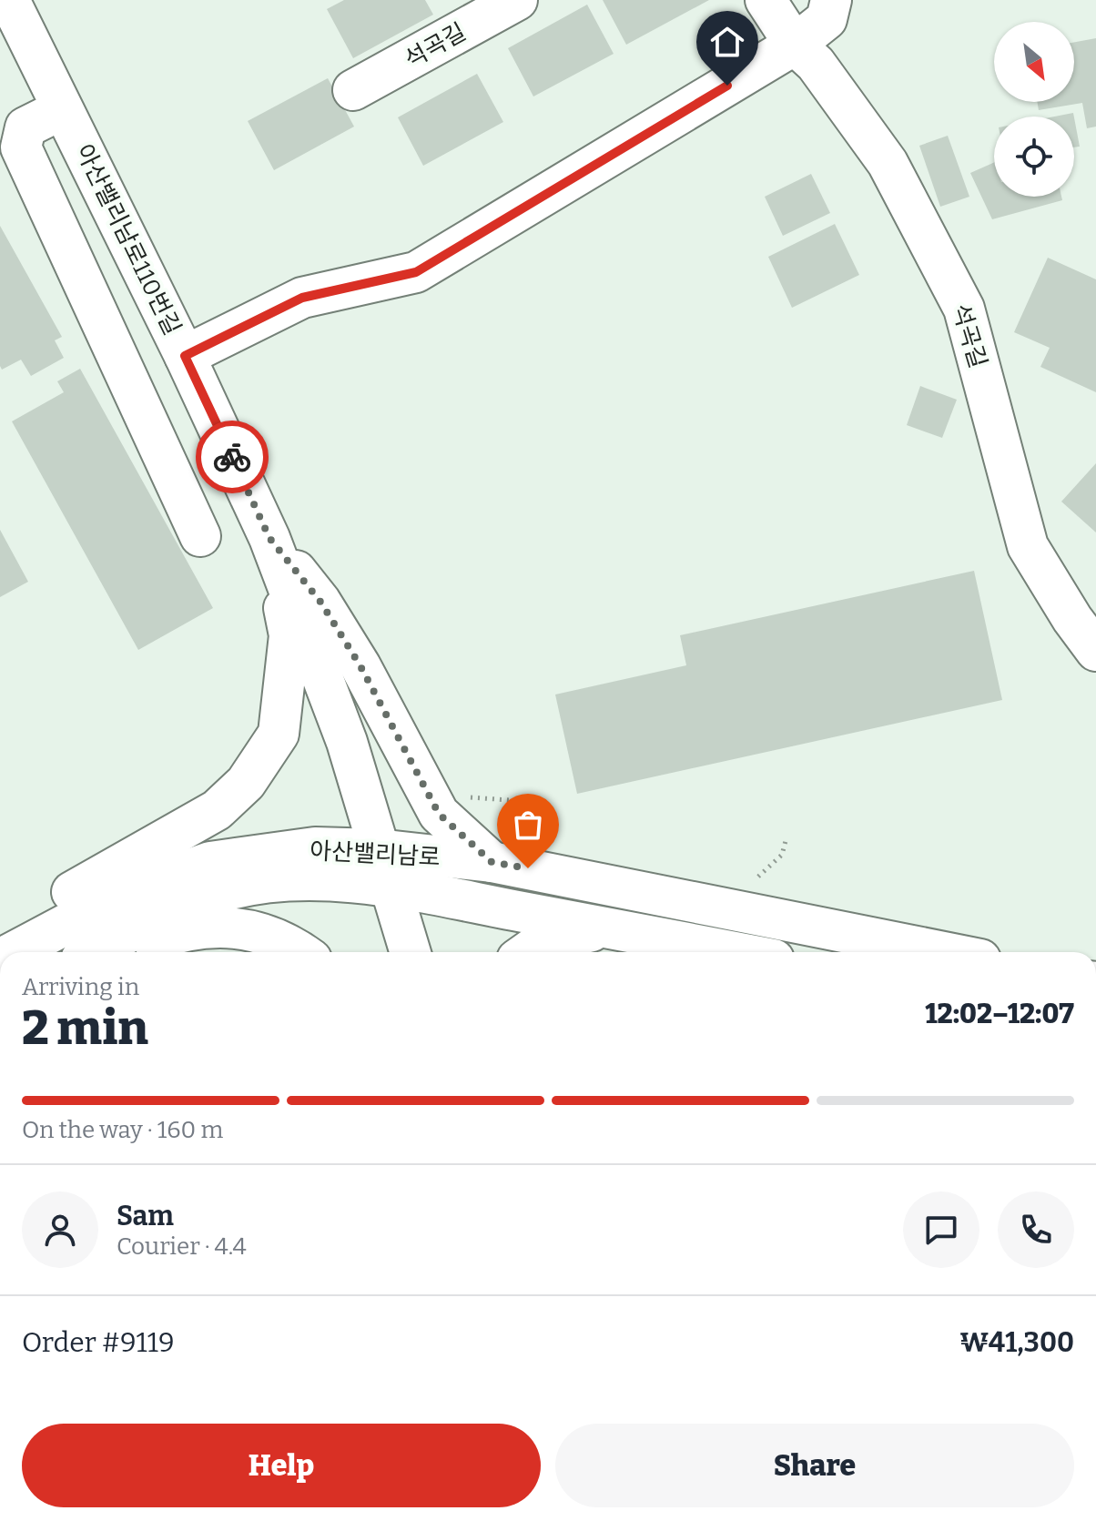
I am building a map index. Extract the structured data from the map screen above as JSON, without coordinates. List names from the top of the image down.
{
  "streets": {
    "street": ["석곡길", "아산밸리남로110번길", "아산밸리남로"]
  },
  "crossings": [
    ["아산밸리남로110번길", "아산밸리남로"]
  ],
  "north": "bottom right",
  "page": {
    "heading": ["2 min", "Arriving in", "12:02–12:07"],
    "panel": [
      "Sam",
      "Courier · 4.4",
      "Order #9119",
      "₩41,300"
    ],
    "bar": "On the way · 160 m",
    "buttons": ["Help", "Share"]
  }
}
